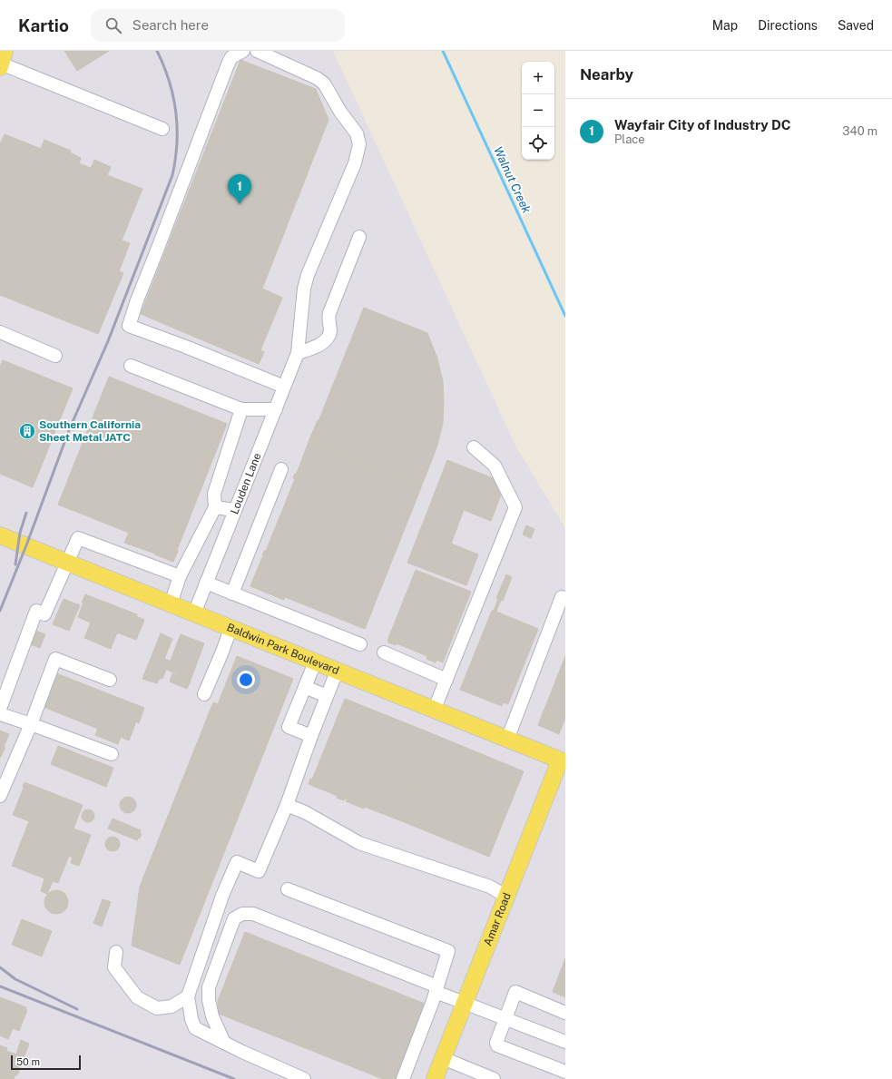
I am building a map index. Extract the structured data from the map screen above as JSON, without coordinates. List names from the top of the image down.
{
  "streets": {
    "main road": ["Baldwin Park Boulevard", "Amar Road"],
    "street": ["Louden Lane"]
  },
  "crossings": [
    ["Louden Lane", "Baldwin Park Boulevard"],
    ["Baldwin Park Boulevard", "Amar Road"]
  ],
  "water": ["Walnut Creek"],
  "places": {
    "building": ["Southern California Sheet Metal JATC"]
  },
  "scale_bar": "50 m",
  "page": {
    "header": "Kartio",
    "search": "Search here",
    "nav": ["Map", "Directions", "Saved"],
    "heading": "Nearby",
    "map_buttons": ["+", "−"],
    "list": [
      {
        "mark": "1",
        "name": "Wayfair City of Industry DC",
        "note": "Place",
        "value": "340 m"
      }
    ],
    "pins": "1",
    "scale": "50 m"
  }
}
